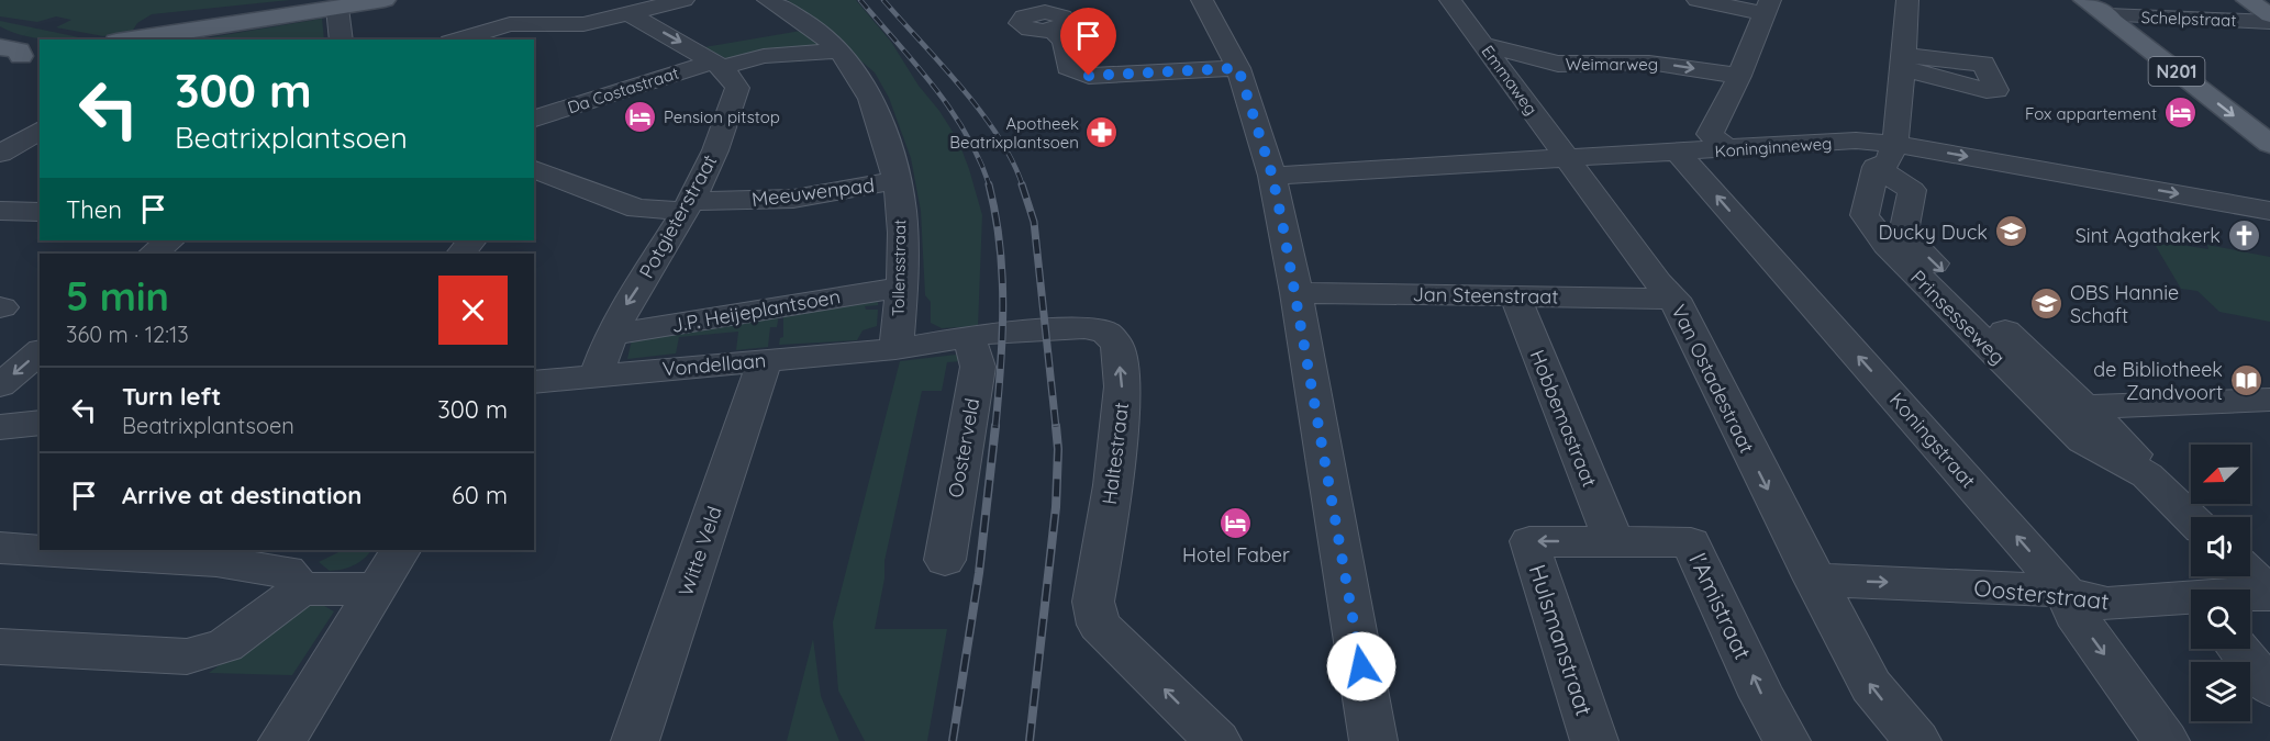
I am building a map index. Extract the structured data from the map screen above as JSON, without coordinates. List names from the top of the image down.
{
  "streets": {
    "main road": ["N201"],
    "street": [
      "Schelpstraat",
      "Weimarweg",
      "Emmaweg",
      "Da Costastraat",
      "Koninginneweg",
      "Meeuwenpad",
      "Potgieterstraat",
      "Tollensstraat",
      "Jan Steenstraat",
      "J.P. Heijeplantsoen",
      "Prinsesseweg",
      "Vondellaan",
      "Van Ostadestraat",
      "Hobbemastraat",
      "Koningstraat",
      "Oosterveld",
      "Haltestraat",
      "Witte Veld",
      "Oosterstraat",
      "l'Amistraat",
      "Hulsmanstraat"
    ]
  },
  "crossings": [
    ["Schelpstraat", "N201"],
    ["Weimarweg", "Emmaweg"],
    ["Emmaweg", "Koninginneweg"],
    ["Emmaweg", "Van Ostadestraat"],
    ["Da Costastraat", "Potgieterstraat"],
    ["Da Costastraat", "Tollensstraat"],
    ["Koninginneweg", "Prinsesseweg"],
    ["Koninginneweg", "Van Ostadestraat"],
    ["Koninginneweg", "Koningstraat"],
    ["Meeuwenpad", "Potgieterstraat"],
    ["Meeuwenpad", "Tollensstraat"],
    ["Potgieterstraat", "J.P. Heijeplantsoen"],
    ["Potgieterstraat", "Vondellaan"],
    ["Tollensstraat", "J.P. Heijeplantsoen"],
    ["Tollensstraat", "Vondellaan"],
    ["Tollensstraat", "Haltestraat"],
    ["Jan Steenstraat", "Van Ostadestraat"],
    ["Jan Steenstraat", "Hobbemastraat"],
    ["Vondellaan", "Haltestraat"],
    ["Vondellaan", "Witte Veld"],
    ["Van Ostadestraat", "Oosterstraat"],
    ["Hobbemastraat", "l'Amistraat"],
    ["Hobbemastraat", "Hulsmanstraat"],
    ["Koningstraat", "Oosterstraat"],
    ["Oosterveld", "Haltestraat"],
    ["l'Amistraat", "Hulsmanstraat"]
  ],
  "one_way": [
    "Weimarweg",
    "Potgieterstraat",
    "Oosterstraat",
    "l'Amistraat"
  ],
  "places": {
    "hotel": ["Fox appartement", "Pension pitstop", "Hotel Faber"],
    "pharmacy": ["Apotheek Beatrixplantsoen"],
    "school or university": ["Ducky Duck", "OBS Hannie Schaft"],
    "church": ["Sint Agathakerk"],
    "library": ["de Bibliotheek Zandvoort"]
  },
  "north": "bottom left",
  "page": {
    "turn": ["300 m", "Beatrixplantsoen"],
    "then": "Then",
    "heading": ["5 min", "360 m · 12:13"],
    "list": [
      {
        "name": "Turn left",
        "note": "Beatrixplantsoen",
        "value": "300 m"
      },
      {
        "name": "Arrive at destination",
        "value": "60 m"
      }
    ]
  }
}
